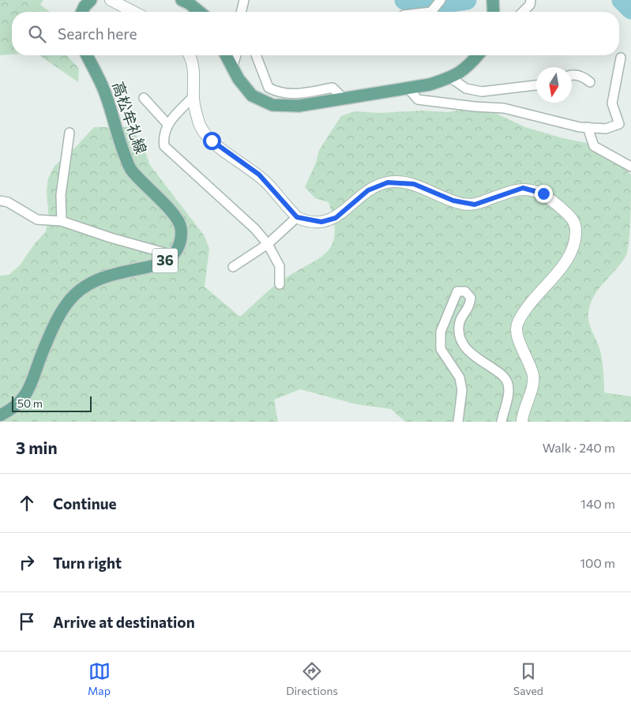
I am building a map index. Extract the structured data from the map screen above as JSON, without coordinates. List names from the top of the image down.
{
  "streets": {
    "main road": ["高松牟礼線", "36"]
  },
  "crossings": [
    ["高松牟礼線", "36"]
  ],
  "scale_bar": "50 m",
  "north": "bottom",
  "page": {
    "search": "Search here",
    "scale": "50 m",
    "heading": ["3 min", "Walk · 240 m"],
    "list": [
      ["Continue", "140 m"],
      ["Turn right", "100 m"],
      "Arrive at destination"
    ],
    "nav": ["Map", "Directions", "Saved"]
  }
}
